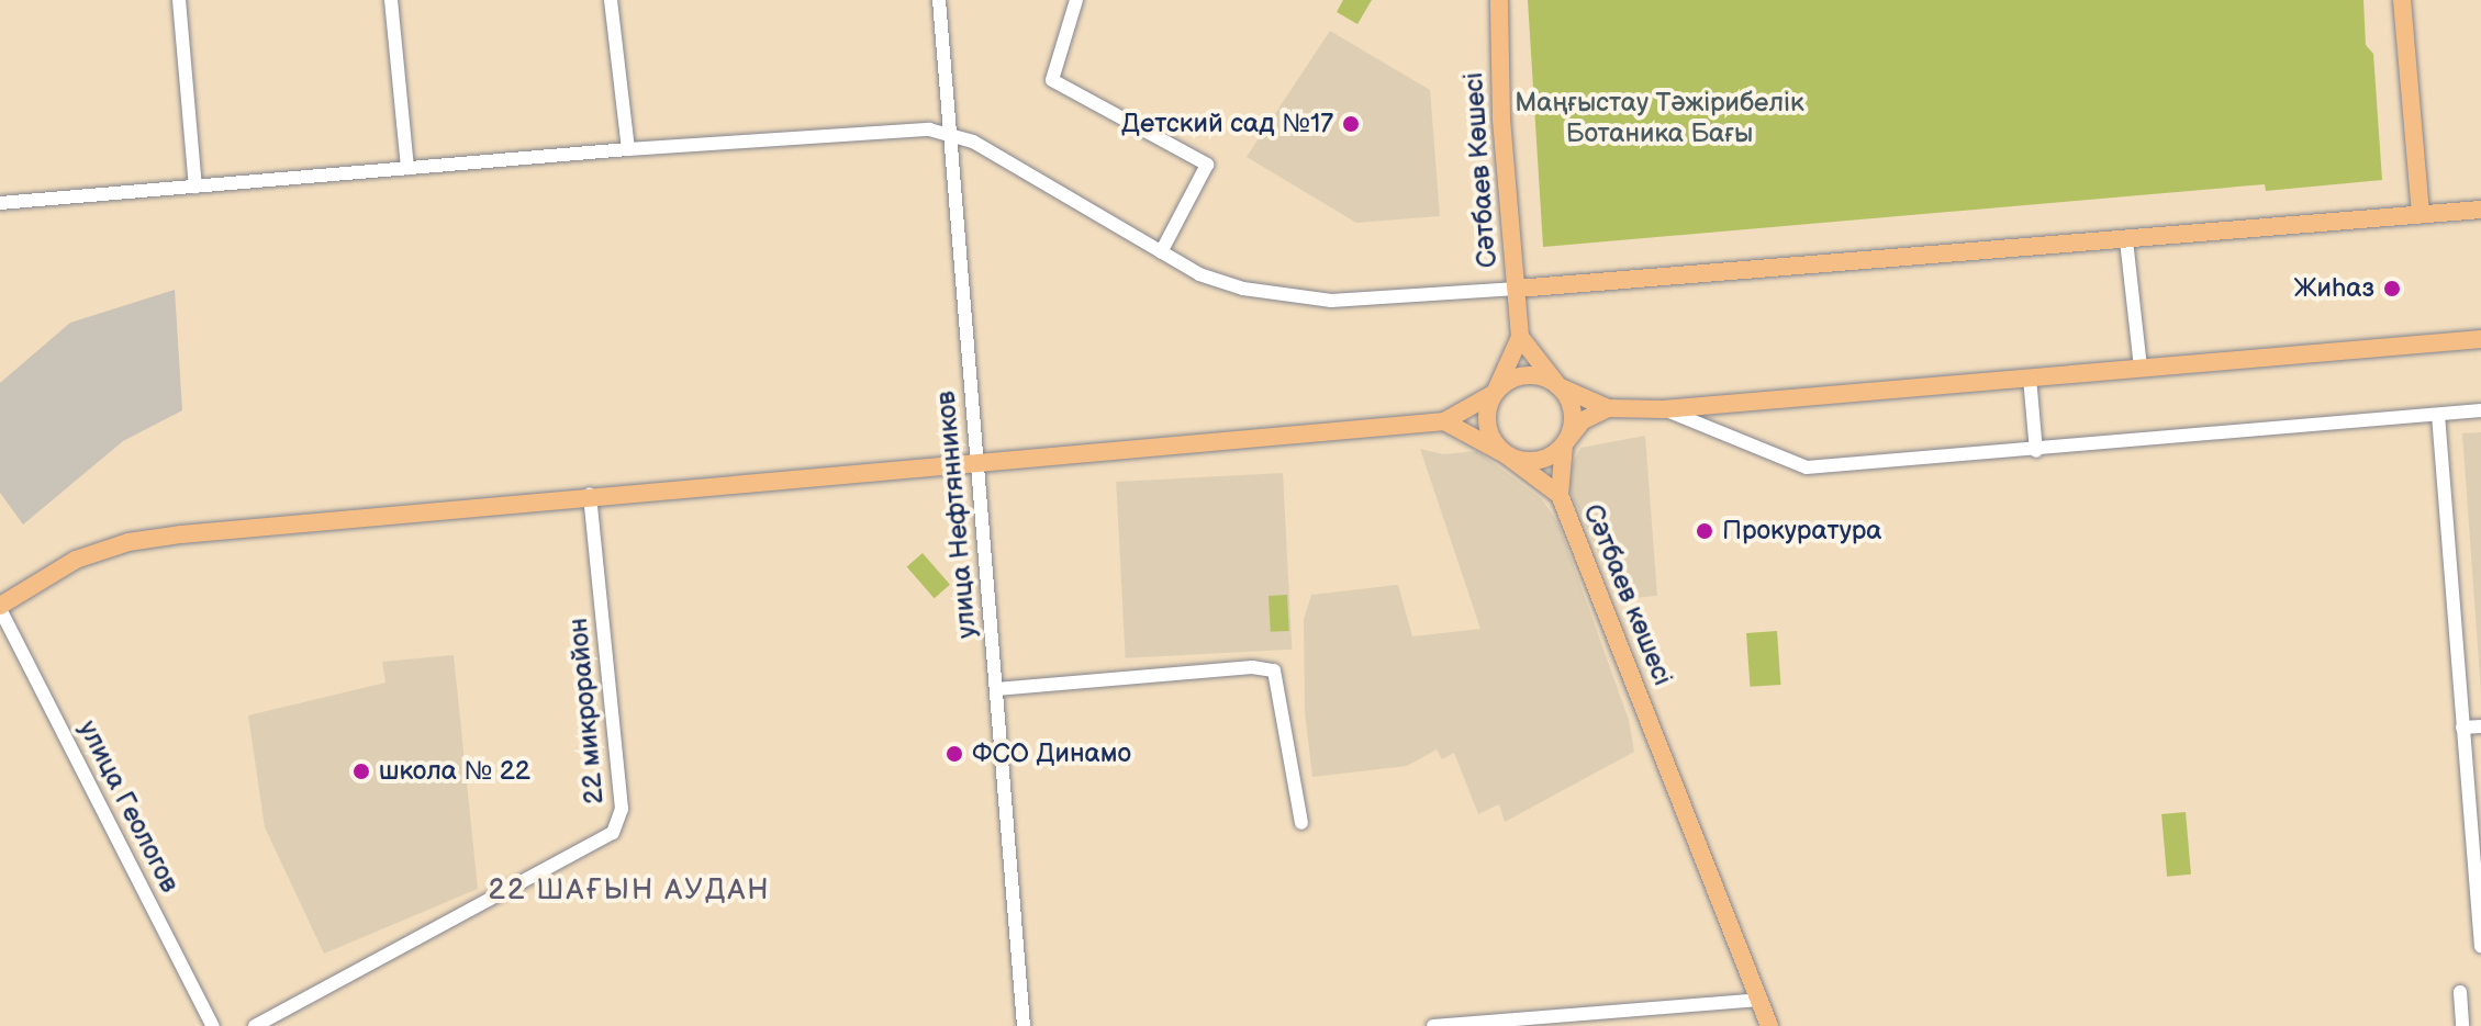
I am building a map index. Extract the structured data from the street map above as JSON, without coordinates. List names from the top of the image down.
{
  "streets": {
    "main road": ["Сәтбаев Көшесі", "Сәтбаев көшесі"],
    "street": ["улица Нефтянников", "22 микрорайон", "улица Геологов"]
  },
  "crossings": [
    ["Сәтбаев Көшесі", "Сәтбаев көшесі"]
  ],
  "districts": ["22 ШАҒЫН АУДАН"],
  "parks": ["Маңғыстау Тәжірибелік Ботаника Бағы"],
  "places": [
    "Детский сад №17",
    "Жиhаз",
    "Прокуратура",
    "ФСО Динамо",
    "школа № 22"
  ]
}
